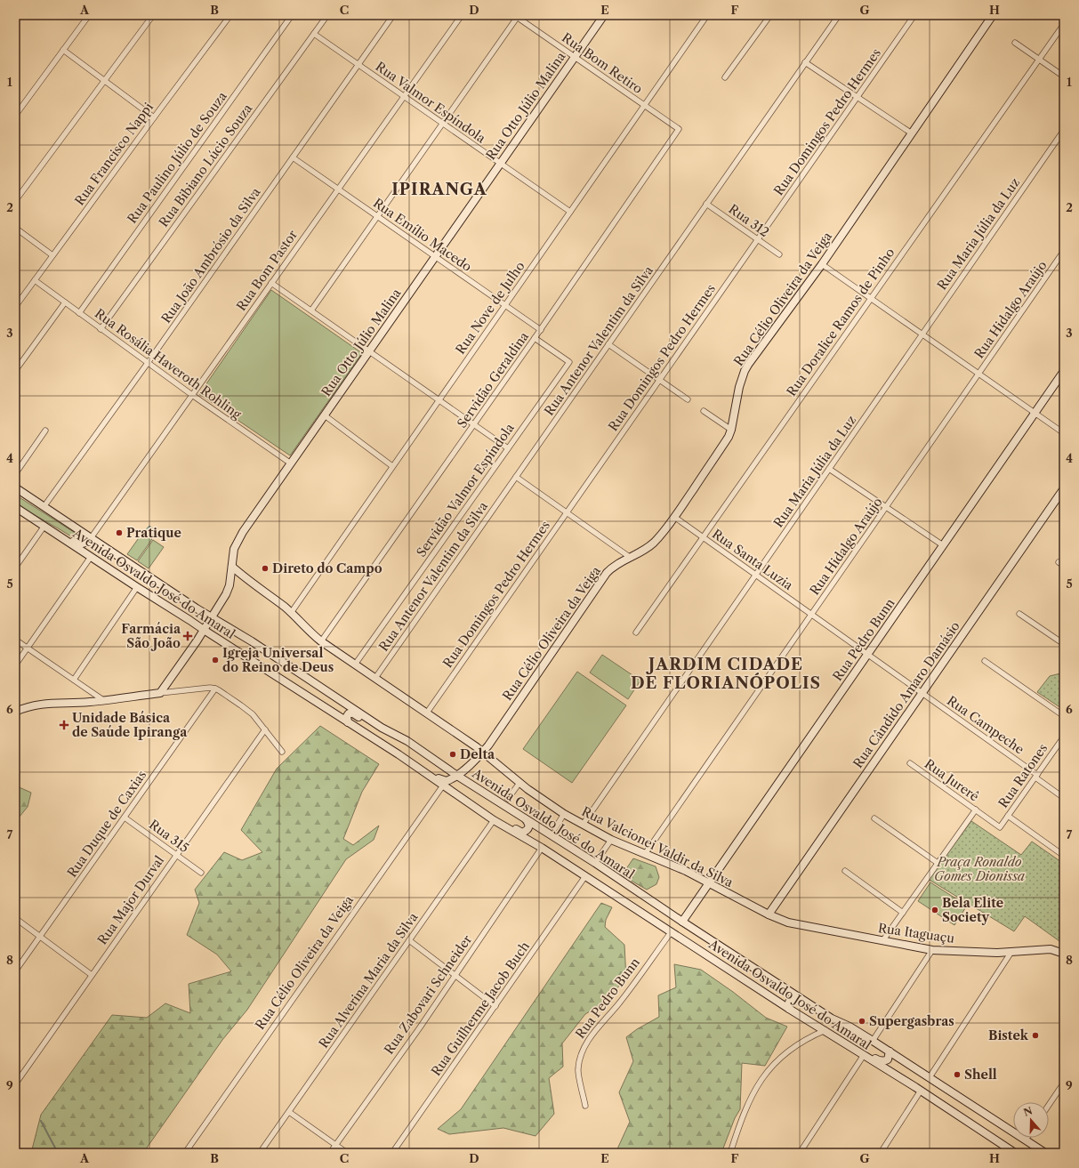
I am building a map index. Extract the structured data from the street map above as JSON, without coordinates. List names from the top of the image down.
{
  "streets": {
    "main road": [
      "Rua Otto Júlio Malina",
      "Rua Célio Oliveira da Veiga",
      "Avenida Osvaldo José do Amaral",
      "Rua Pedro Bunn",
      "Rua Cândido Amaro Damásio",
      "Rua Valcionei Valdir da Silva",
      "Rua Itaguaçu"
    ],
    "street": [
      "Rua Bom Retiro",
      "Rua Valmor Espíndola",
      "Rua Domingos Pedro Hermes",
      "Rua Francisco Nappi",
      "Rua Paulino Júlio de Souza",
      "Rua Bibiano Lúcio Souza",
      "Rua 312",
      "Rua Maria Júlia da Luz",
      "Rua Emílio Macedo",
      "Rua João Ambrósio da Silva",
      "Rua Bom Pastor",
      "Rua Nove de Julho",
      "Rua Hidalgo Araújo",
      "Rua Doralice Ramos de Pinho",
      "Rua Antenor Valentim da Silva",
      "Rua Rosália Haveroth Rohling",
      "Servidão Geraldina",
      "Servidão Valmor Espíndola",
      "Rua Santa Luzia",
      "Rua Campeche",
      "Rua Ratones",
      "Rua Jurerê",
      "Rua Duque de Caxias",
      "Rua 315",
      "Rua Major Durval",
      "Rua Alverina Maria da Silva",
      "Rua Zabovari Schneider",
      "Rua Guilherme Jacob Buch"
    ]
  },
  "crossings": [
    ["Rua Bom Retiro", "Rua Otto Júlio Malina"],
    ["Rua Bom Retiro", "Rua Nove de Julho"],
    ["Rua Bom Retiro", "Servidão Geraldina"],
    ["Rua Valmor Espíndola", "Rua Otto Júlio Malina"],
    ["Rua Valmor Espíndola", "Rua Bibiano Lúcio Souza"],
    ["Rua Valmor Espíndola", "Rua João Ambrósio da Silva"],
    ["Rua Valmor Espíndola", "Rua Bom Pastor"],
    ["Rua Valmor Espíndola", "Rua Nove de Julho"],
    ["Rua Otto Júlio Malina", "Rua Emílio Macedo"],
    ["Rua Otto Júlio Malina", "Rua Rosália Haveroth Rohling"],
    ["Rua Otto Júlio Malina", "Avenida Osvaldo José do Amaral"],
    ["Rua Otto Júlio Malina", "Rua Valcionei Valdir da Silva"],
    ["Rua Domingos Pedro Hermes", "Rua 312"],
    ["Rua Domingos Pedro Hermes", "Rua Valcionei Valdir da Silva"],
    ["Rua Francisco Nappi", "Rua Rosália Haveroth Rohling"],
    ["Rua Paulino Júlio de Souza", "Rua Rosália Haveroth Rohling"],
    ["Rua Bibiano Lúcio Souza", "Rua Rosália Haveroth Rohling"],
    ["Rua 312", "Rua Antenor Valentim da Silva"],
    ["Rua Maria Júlia da Luz", "Rua Santa Luzia"],
    ["Rua Maria Júlia da Luz", "Rua Valcionei Valdir da Silva"],
    ["Rua Emílio Macedo", "Rua João Ambrósio da Silva"],
    ["Rua Emílio Macedo", "Rua Bom Pastor"],
    ["Rua Emílio Macedo", "Rua Nove de Julho"],
    ["Rua Emílio Macedo", "Servidão Geraldina"],
    ["Rua João Ambrósio da Silva", "Rua Rosália Haveroth Rohling"],
    ["Rua João Ambrósio da Silva", "Avenida Osvaldo José do Amaral"],
    ["Rua Bom Pastor", "Rua Rosália Haveroth Rohling"],
    ["Rua Bom Pastor", "Avenida Osvaldo José do Amaral"],
    ["Rua Célio Oliveira da Veiga", "Rua Santa Luzia"],
    ["Rua Célio Oliveira da Veiga", "Avenida Osvaldo José do Amaral"],
    ["Rua Célio Oliveira da Veiga", "Rua Valcionei Valdir da Silva"],
    ["Rua Nove de Julho", "Rua Valcionei Valdir da Silva"],
    ["Rua Hidalgo Araújo", "Rua Santa Luzia"],
    ["Rua Hidalgo Araújo", "Rua Valcionei Valdir da Silva"],
    ["Rua Doralice Ramos de Pinho", "Rua Santa Luzia"],
    ["Rua Antenor Valentim da Silva", "Rua Valcionei Valdir da Silva"],
    ["Servidão Geraldina", "Servidão Valmor Espíndola"],
    ["Servidão Geraldina", "Rua Valcionei Valdir da Silva"],
    ["Servidão Valmor Espíndola", "Rua Valcionei Valdir da Silva"],
    ["Rua Santa Luzia", "Rua Pedro Bunn"],
    ["Rua Santa Luzia", "Rua Cândido Amaro Damásio"],
    ["Rua Santa Luzia", "Rua Campeche"],
    ["Avenida Osvaldo José do Amaral", "Rua Pedro Bunn"],
    ["Avenida Osvaldo José do Amaral", "Rua Alverina Maria da Silva"],
    ["Avenida Osvaldo José do Amaral", "Rua Zabovari Schneider"],
    ["Avenida Osvaldo José do Amaral", "Rua Guilherme Jacob Buch"],
    ["Rua Pedro Bunn", "Rua Valcionei Valdir da Silva"],
    ["Rua Cândido Amaro Damásio", "Rua Campeche"],
    ["Rua Cândido Amaro Damásio", "Rua Valcionei Valdir da Silva"],
    ["Rua Cândido Amaro Damásio", "Rua Itaguaçu"],
    ["Rua Campeche", "Rua Ratones"],
    ["Rua Ratones", "Rua Jurerê"],
    ["Rua Duque de Caxias", "Rua 315"],
    ["Rua 315", "Rua Major Durval"],
    ["Rua Valcionei Valdir da Silva", "Rua Itaguaçu"]
  ],
  "districts": ["IPIRANGA", "JARDIM CIDADE DE FLORIANÓPOLIS"],
  "parks": ["Praça Ronaldo Gomes Dionissa"],
  "places": {
    "other": [
      "Pratique",
      "Direto do Campo",
      "Igreja Universal do Reino de Deus",
      "Delta",
      "Bela Elite Society",
      "Supergasbras",
      "Bistek",
      "Shell"
    ],
    "health": ["Farmácia São João", "Unidade Básica de Saúde Ipiranga"]
  },
  "north": "top",
  "grid": {
    "columns": [
      "A",
      "B",
      "C",
      "D",
      "E",
      "F",
      "G",
      "H"
    ],
    "rows": [
      "1",
      "2",
      "3",
      "4",
      "5",
      "6",
      "7",
      "8",
      "9"
    ]
  }
}
